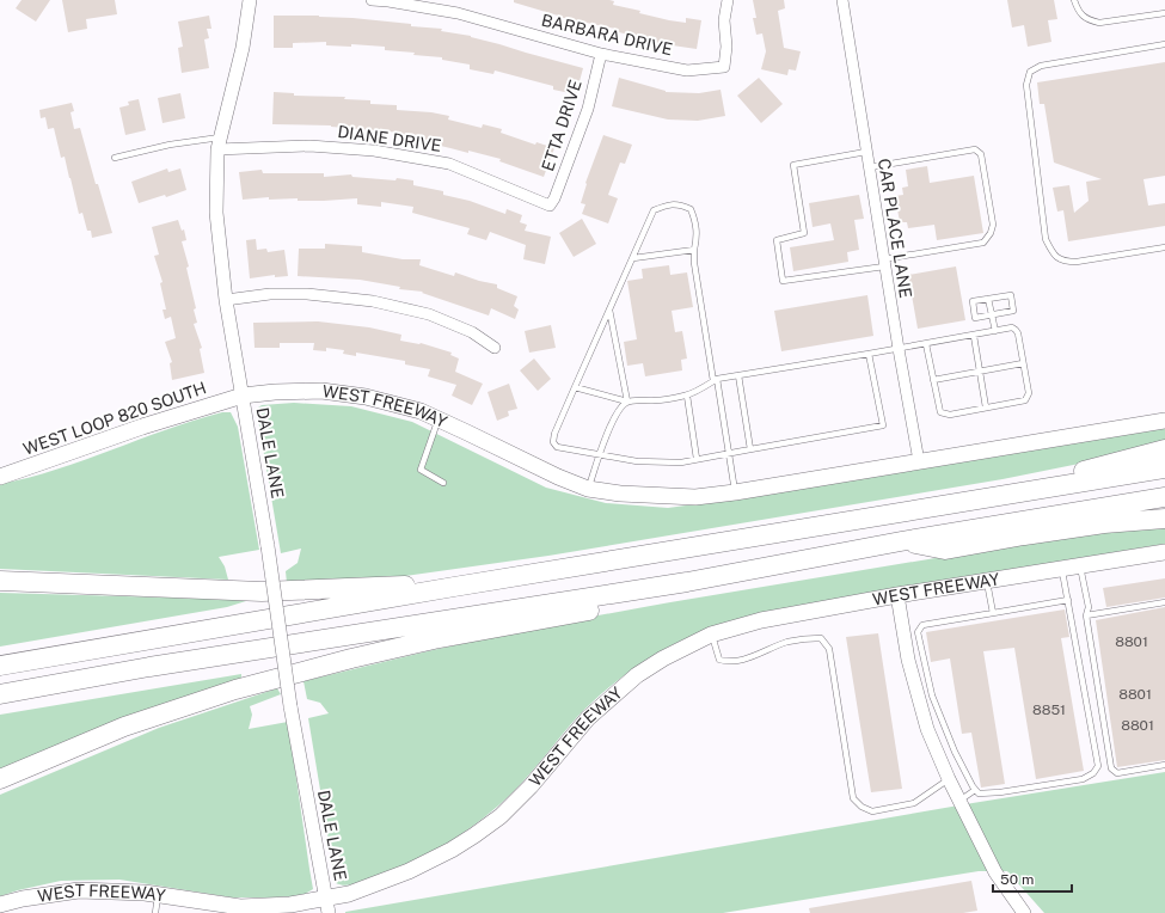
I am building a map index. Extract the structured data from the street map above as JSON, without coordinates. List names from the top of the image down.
{
  "streets": {
    "main road": ["WEST FREEWAY", "WEST LOOP 820 SOUTH"],
    "street": [
      "BARBARA DRIVE",
      "ETTA DRIVE",
      "DIANE DRIVE",
      "CAR PLACE LANE",
      "DALE LANE"
    ]
  },
  "crossings": [
    ["BARBARA DRIVE", "ETTA DRIVE"],
    ["ETTA DRIVE", "DIANE DRIVE"],
    ["DIANE DRIVE", "DALE LANE"],
    ["CAR PLACE LANE", "WEST FREEWAY"],
    ["WEST FREEWAY", "WEST LOOP 820 SOUTH"],
    ["WEST FREEWAY", "DALE LANE"],
    ["WEST LOOP 820 SOUTH", "DALE LANE"]
  ],
  "house_numbers": [
    "8801",
    "8801",
    "8851",
    "8801"
  ],
  "scale_bar": "50 m"
}
